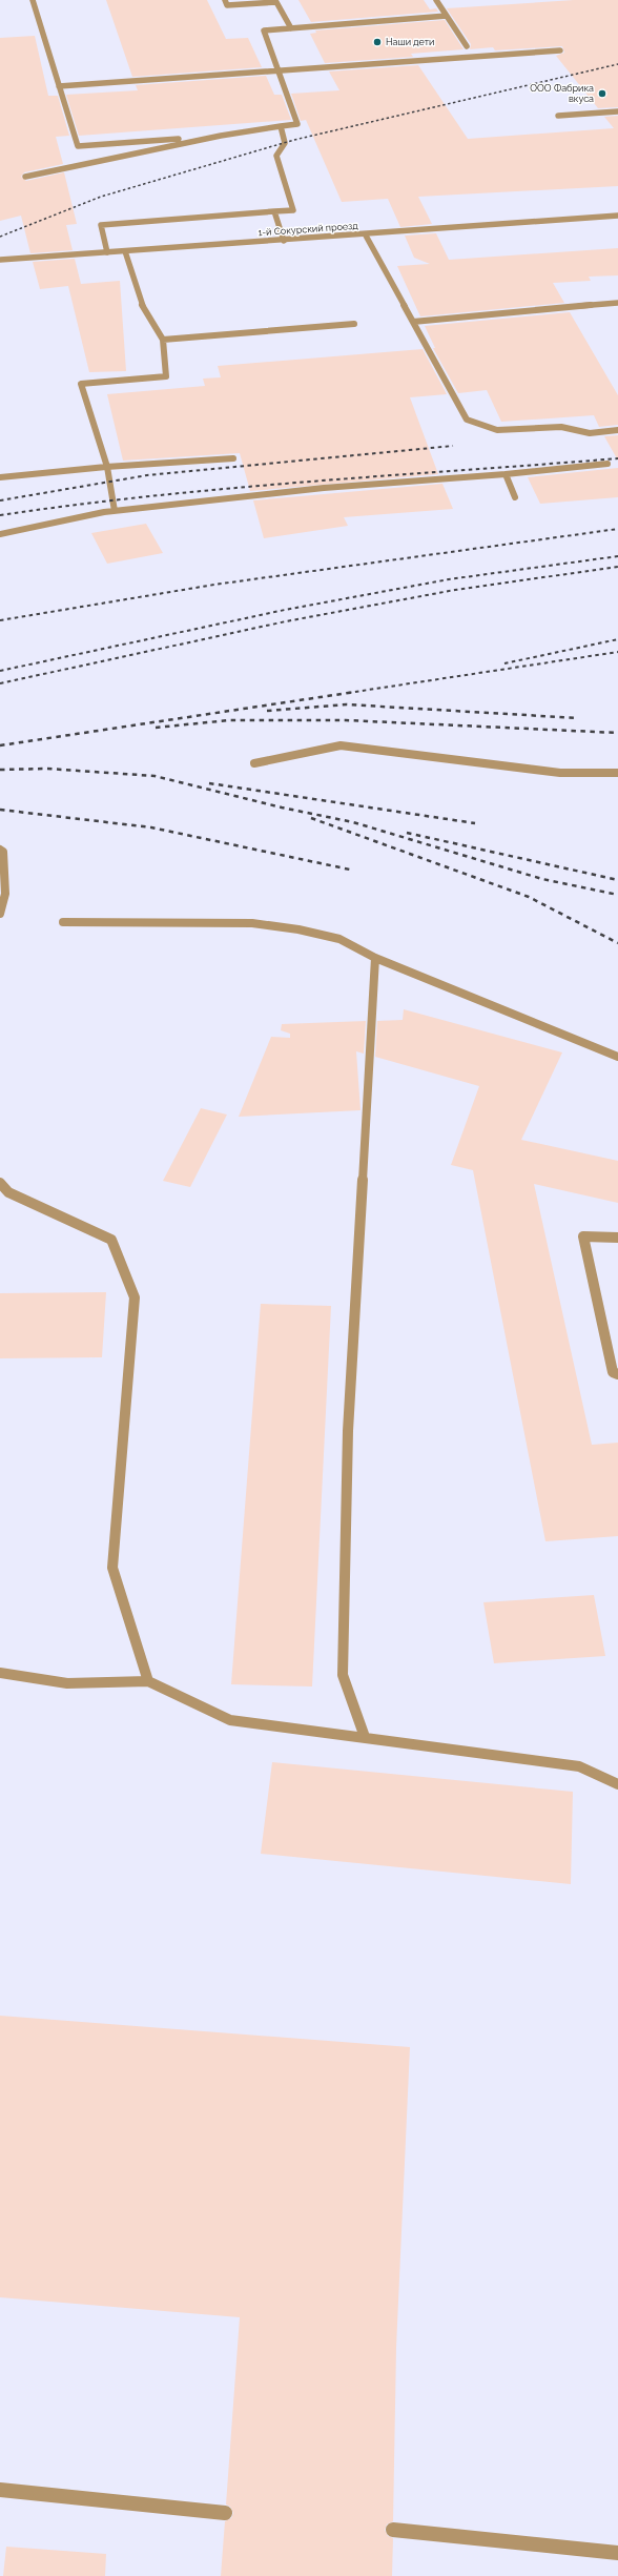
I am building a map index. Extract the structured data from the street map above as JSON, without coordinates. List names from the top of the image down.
{
  "streets": {
    "street": ["1-й Сокурский проезд"]
  },
  "places": ["Наши дети", "ООО Фабрика вкуса"]
}
